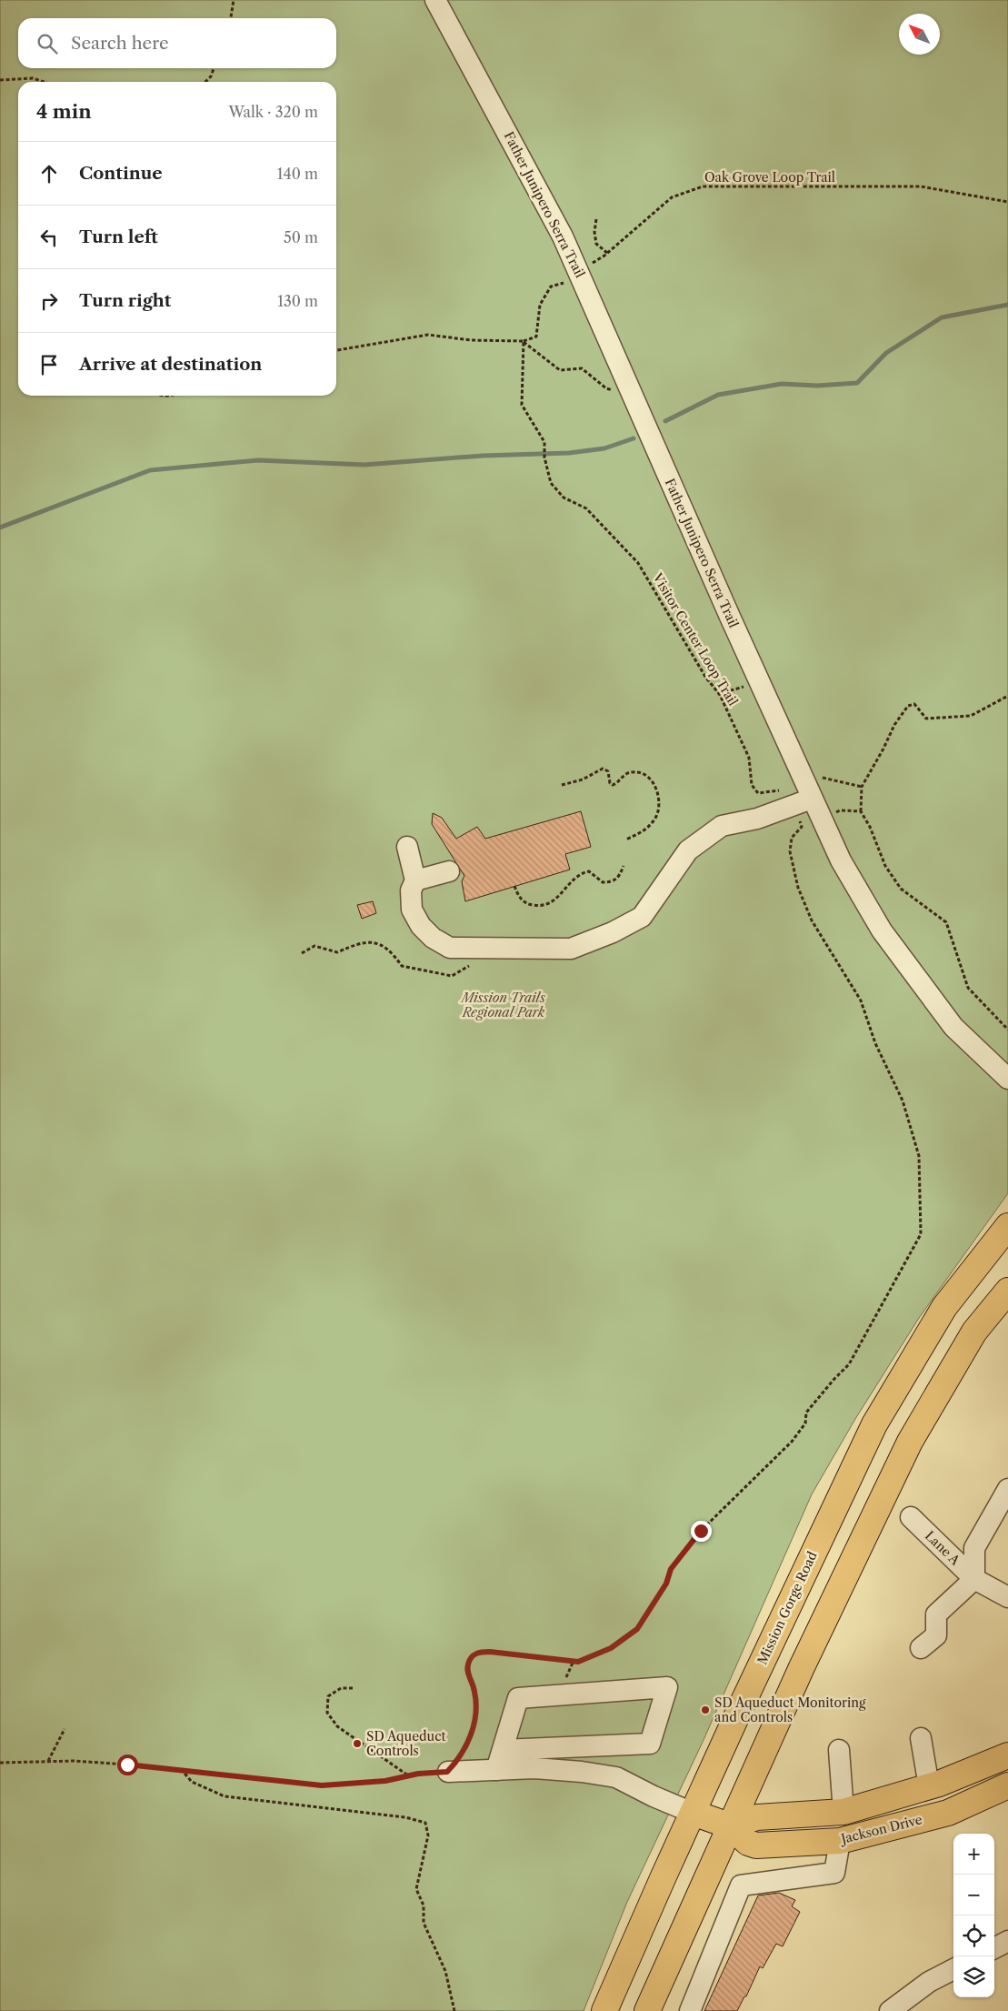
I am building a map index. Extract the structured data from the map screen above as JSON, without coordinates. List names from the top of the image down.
{
  "streets": {
    "main road": ["Mission Gorge Road", "Jackson Drive"],
    "street": ["Father Junipero Serra Trail", "Lane A"],
    "path": ["Oak Grove Loop Trail", "Visitor Center Loop Trail"]
  },
  "crossings": [
    ["Oak Grove Loop Trail", "Father Junipero Serra Trail"],
    ["Father Junipero Serra Trail", "Visitor Center Loop Trail"],
    ["Mission Gorge Road", "Jackson Drive"]
  ],
  "parks": ["Mission Trails Regional Park"],
  "places": ["SD Aqueduct Monitoring and Controls", "SD Aqueduct Controls"],
  "north": "top left",
  "page": {
    "search": "Search here",
    "heading": ["4 min", "Walk · 320 m"],
    "list": [
      ["Continue", "140 m"],
      ["Turn left", "50 m"],
      ["Turn right", "130 m"],
      "Arrive at destination"
    ],
    "map_buttons": ["+", "−"]
  }
}
